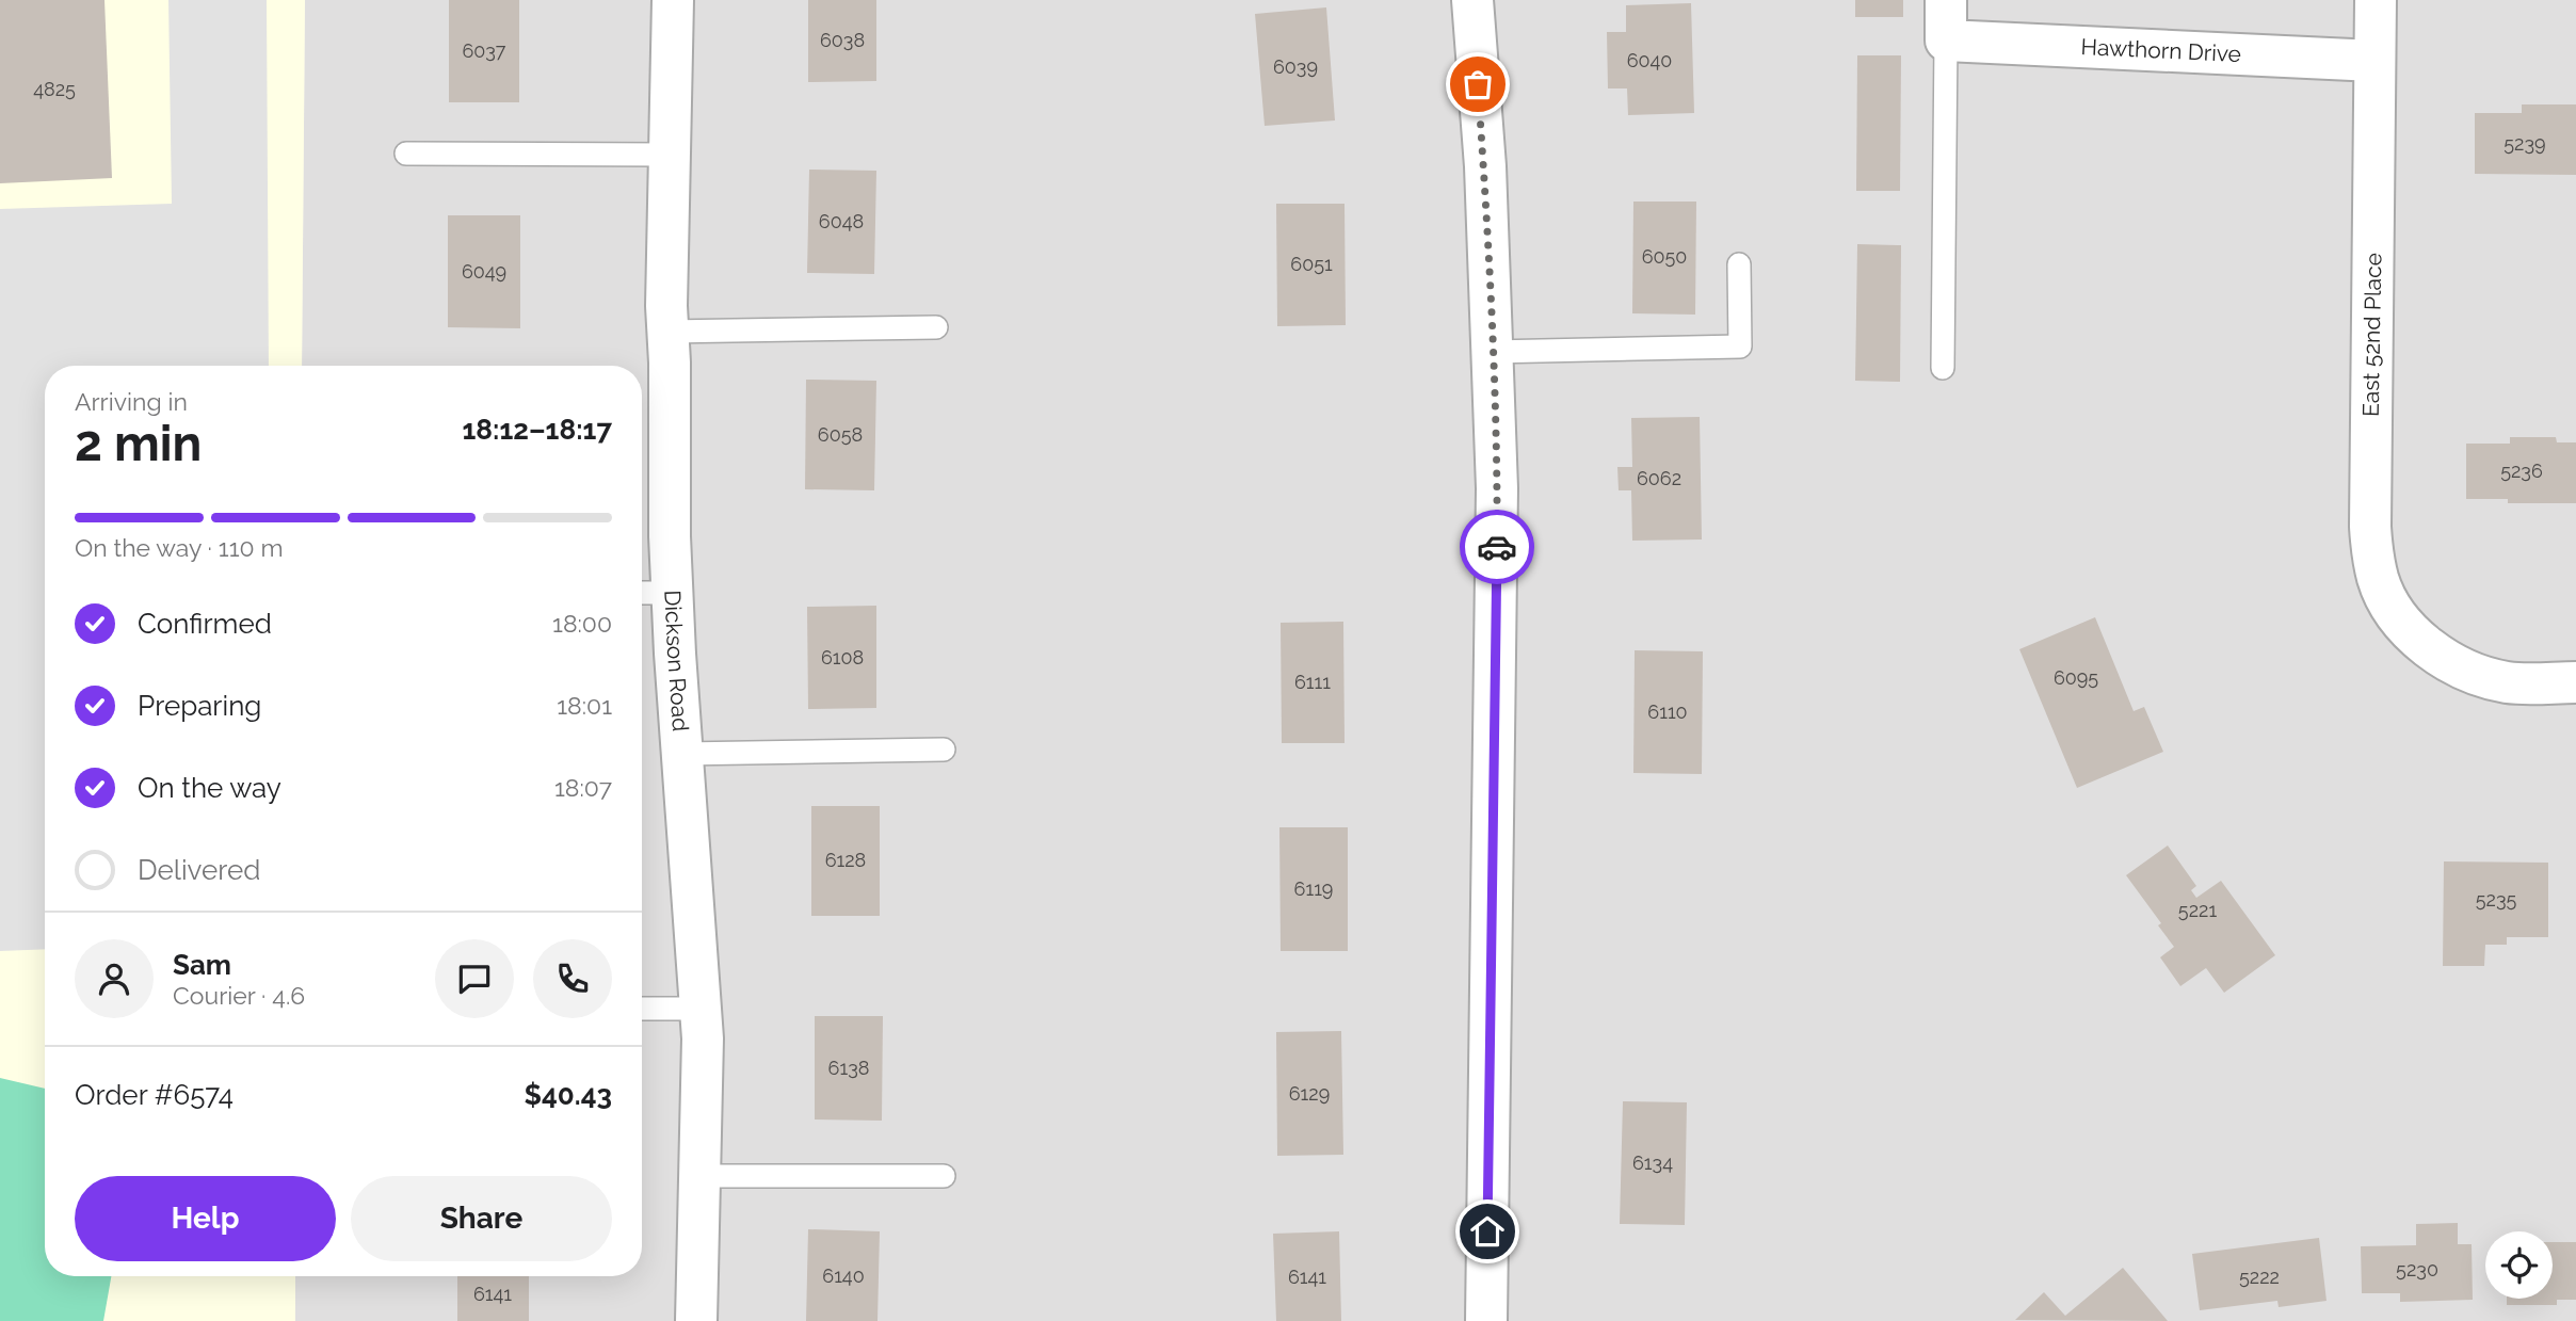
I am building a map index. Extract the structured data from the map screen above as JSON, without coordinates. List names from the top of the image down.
{
  "streets": {
    "street": ["Hawthorn Drive", "East 52nd Place", "Dickson Road"]
  },
  "crossings": [
    ["Hawthorn Drive", "East 52nd Place"]
  ],
  "house_numbers": [
    "6038",
    "6037",
    "6040",
    "6039",
    "4825",
    "5239",
    "6048",
    "6050",
    "6051",
    "6049",
    "6058",
    "5236",
    "6062",
    "6108",
    "6095",
    "6111",
    "6110",
    "6128",
    "6119",
    "5235",
    "5221",
    "6138",
    "6129",
    "6134",
    "5230",
    "6140",
    "6141",
    "5222",
    "6141"
  ],
  "page": {
    "heading": ["2 min", "Arriving in", "18:12–18:17"],
    "panel": [
      "Sam",
      "Courier · 4.6",
      "Order #6574",
      "$40.43"
    ],
    "bar": "On the way · 110 m",
    "list": [
      ["Confirmed", "18:00"],
      ["Preparing", "18:01"],
      ["On the way", "18:07"],
      "Delivered"
    ],
    "buttons": ["Help", "Share"]
  }
}
